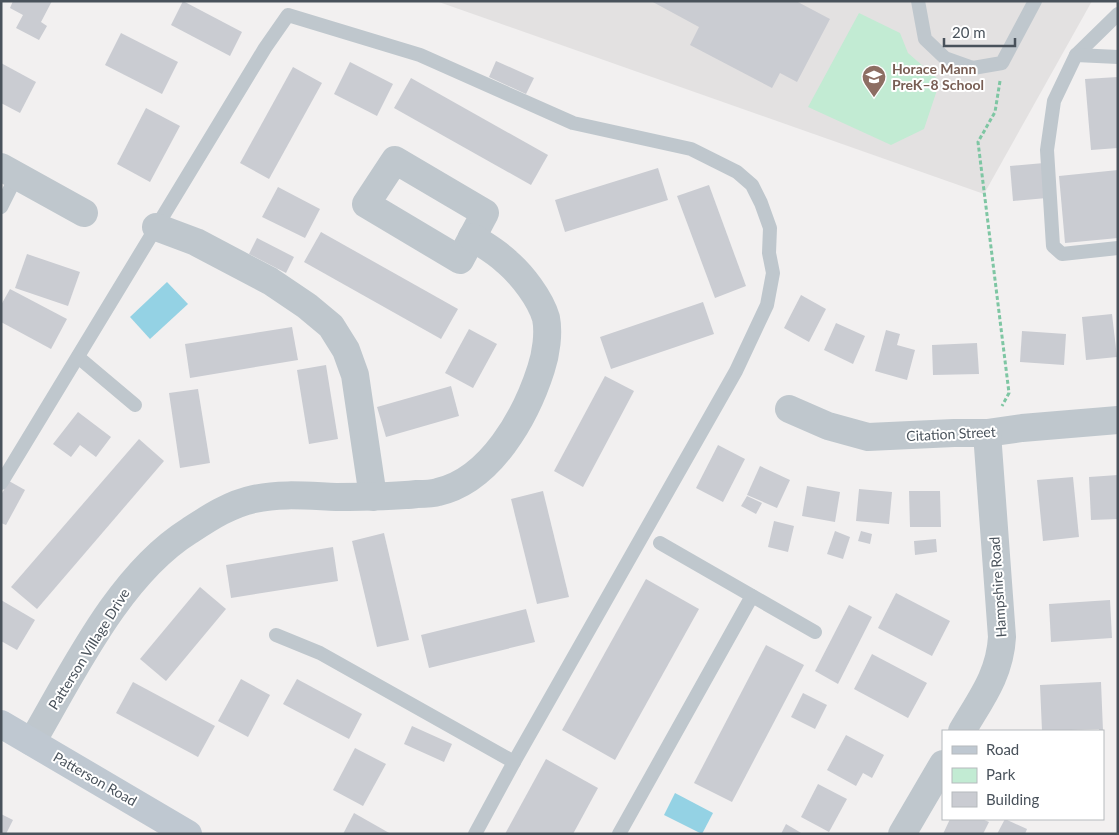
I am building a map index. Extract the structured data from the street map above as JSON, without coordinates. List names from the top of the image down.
{
  "streets": {
    "main road": ["Patterson Road"],
    "street": ["Citation Street", "Hampshire Road", "Patterson Village Drive"]
  },
  "crossings": [
    ["Citation Street", "Hampshire Road"],
    ["Patterson Village Drive", "Patterson Road"]
  ],
  "places": {
    "school or university": ["Horace Mann PreK–8 School"]
  },
  "legend": ["Road", "Park", "Building"],
  "scale_bar": "20 m"
}
